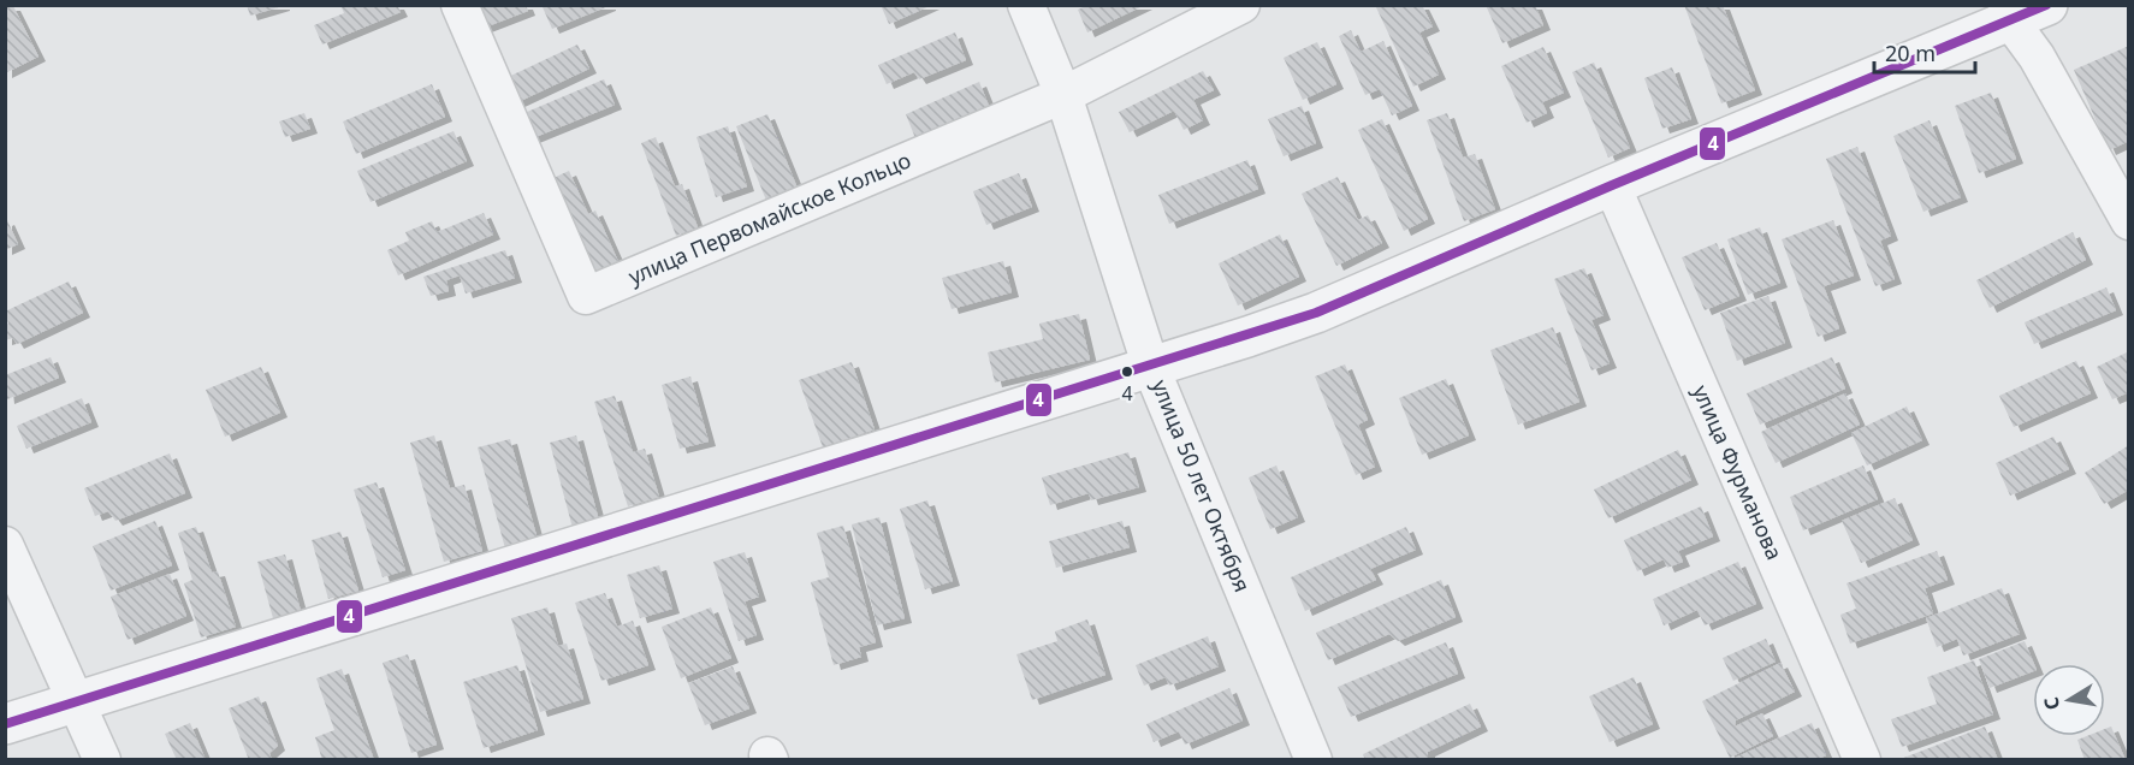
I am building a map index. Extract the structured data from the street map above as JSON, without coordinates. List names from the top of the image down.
{
  "streets": {
    "street": ["улица Первомайское Кольцо", "улица Фурманова", "улица 50 лет Октября"]
  },
  "crossings": [
    ["улица Первомайское Кольцо", "улица 50 лет Октября"]
  ],
  "places": ["4"],
  "lines": ["transit line 4"],
  "scale_bar": "20 m",
  "north": "left"
}
